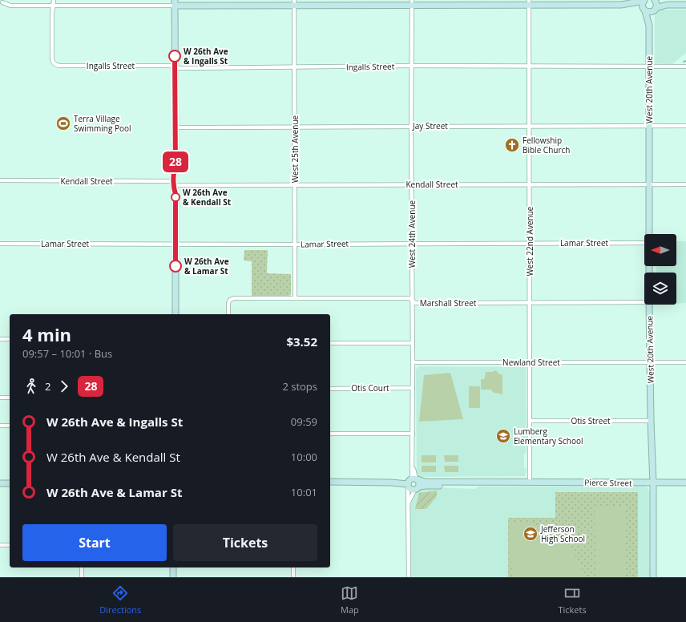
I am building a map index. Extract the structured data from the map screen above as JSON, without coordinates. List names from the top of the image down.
{
  "streets": {
    "street": [
      "Ingalls Street",
      "West 20th Avenue",
      "Jay Street",
      "West 25th Avenue",
      "Kendall Street",
      "West 24th Avenue",
      "West 22nd Avenue",
      "Lamar Street",
      "Marshall Street",
      "Newland Street",
      "Otis Court",
      "Otis Street",
      "Pierce Street"
    ]
  },
  "crossings": [
    ["Ingalls Street", "West 20th Avenue"],
    ["Ingalls Street", "West 25th Avenue"],
    ["Ingalls Street", "West 24th Avenue"],
    ["Ingalls Street", "West 22nd Avenue"],
    ["West 20th Avenue", "Jay Street"],
    ["West 20th Avenue", "Kendall Street"],
    ["West 20th Avenue", "Newland Street"],
    ["West 20th Avenue", "Otis Street"],
    ["West 20th Avenue", "Pierce Street"],
    ["Jay Street", "West 25th Avenue"],
    ["Jay Street", "West 24th Avenue"],
    ["Jay Street", "West 22nd Avenue"],
    ["West 25th Avenue", "Kendall Street"],
    ["West 25th Avenue", "Lamar Street"],
    ["West 25th Avenue", "Marshall Street"],
    ["Kendall Street", "West 24th Avenue"],
    ["Kendall Street", "West 22nd Avenue"],
    ["West 24th Avenue", "Lamar Street"],
    ["West 24th Avenue", "Marshall Street"],
    ["West 24th Avenue", "Newland Street"],
    ["West 24th Avenue", "Otis Court"],
    ["West 24th Avenue", "Pierce Street"],
    ["West 22nd Avenue", "Lamar Street"],
    ["West 22nd Avenue", "Marshall Street"],
    ["West 22nd Avenue", "Newland Street"],
    ["West 22nd Avenue", "Otis Street"],
    ["West 22nd Avenue", "Pierce Street"]
  ],
  "places": {
    "other": ["W 26th Ave & Ingalls St", "W 26th Ave & Kendall St", "W 26th Ave & Lamar St"],
    "sports": ["Terra Village Swimming Pool"],
    "church": ["Fellowship Bible Church"],
    "school or university": ["Lumberg Elementary School", "Jefferson High School"]
  },
  "lines": ["bus line 28"],
  "north": "left",
  "page": {
    "on_map": "28",
    "heading": ["4 min", "09:57 – 10:01 · Bus", "$3.52"],
    "legs": ["2", "28", "2 stops"],
    "list": [
      {
        "name": "W 26th Ave & Ingalls St",
        "value": "09:59"
      },
      {
        "name": "W 26th Ave & Kendall St",
        "value": "10:00"
      },
      {
        "name": "W 26th Ave & Lamar St",
        "value": "10:01"
      }
    ],
    "buttons": ["Start", "Tickets"],
    "tabs": ["Directions", "Map", "Tickets"]
  }
}
